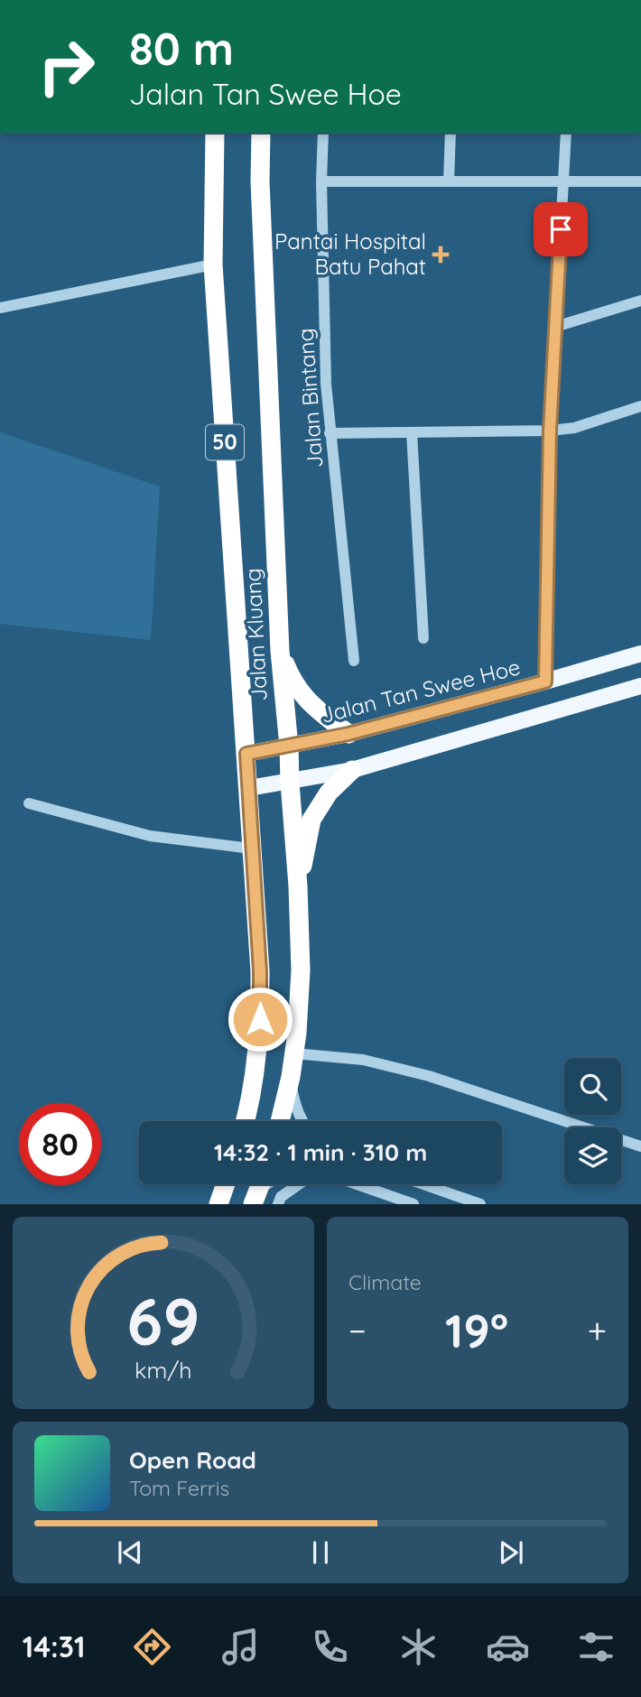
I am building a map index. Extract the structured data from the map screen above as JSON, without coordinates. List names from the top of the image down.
{
  "streets": {
    "highway": ["50", "Jalan Kluang"],
    "main road": ["Jalan Tan Swee Hoe"],
    "street": ["Jalan Bintang"]
  },
  "crossings": [
    ["Jalan Kluang", "Jalan Tan Swee Hoe"]
  ],
  "places": {
    "health": ["Pantai Hospital Batu Pahat"]
  },
  "page": {
    "turn": ["80 m", "Jalan Tan Swee Hoe"],
    "limit": "80",
    "trip": "14:32 · 1 min · 310 m",
    "tile": "Climate",
    "heat": ["−", "19°", "+"],
    "song": ["Open Road", "Tom Ferris"],
    "tabs": "14:31",
    "gauge": ["69", "km/h"]
  }
}
